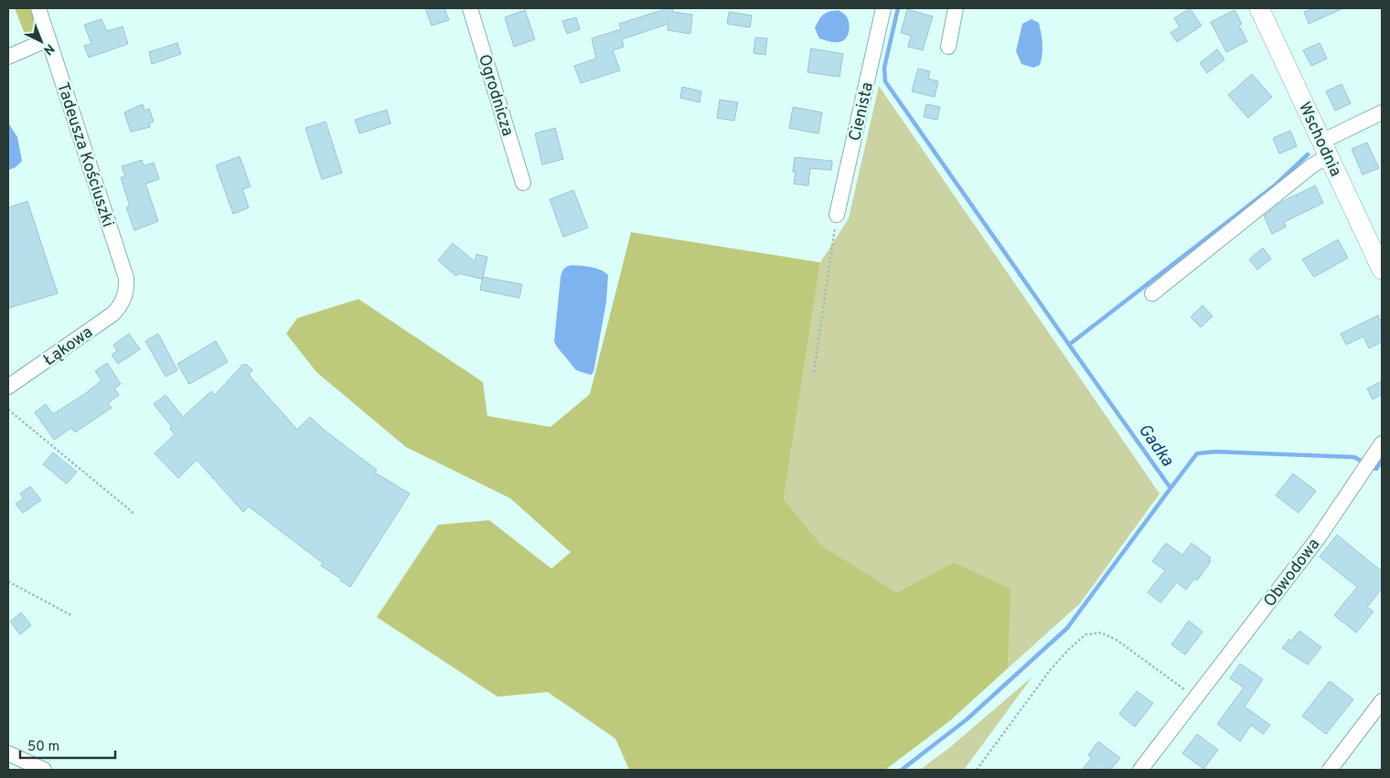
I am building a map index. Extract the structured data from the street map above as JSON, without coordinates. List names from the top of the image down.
{
  "streets": {
    "street": [
      "Ogrodnicza",
      "Cienista",
      "Wschodnia",
      "Tadeusza Kościuszki",
      "Łąkowa",
      "Obwodowa"
    ]
  },
  "crossings": [
    ["Tadeusza Kościuszki", "Łąkowa"]
  ],
  "water": ["Gadka"],
  "scale_bar": "50 m",
  "north": "bottom right"
}
